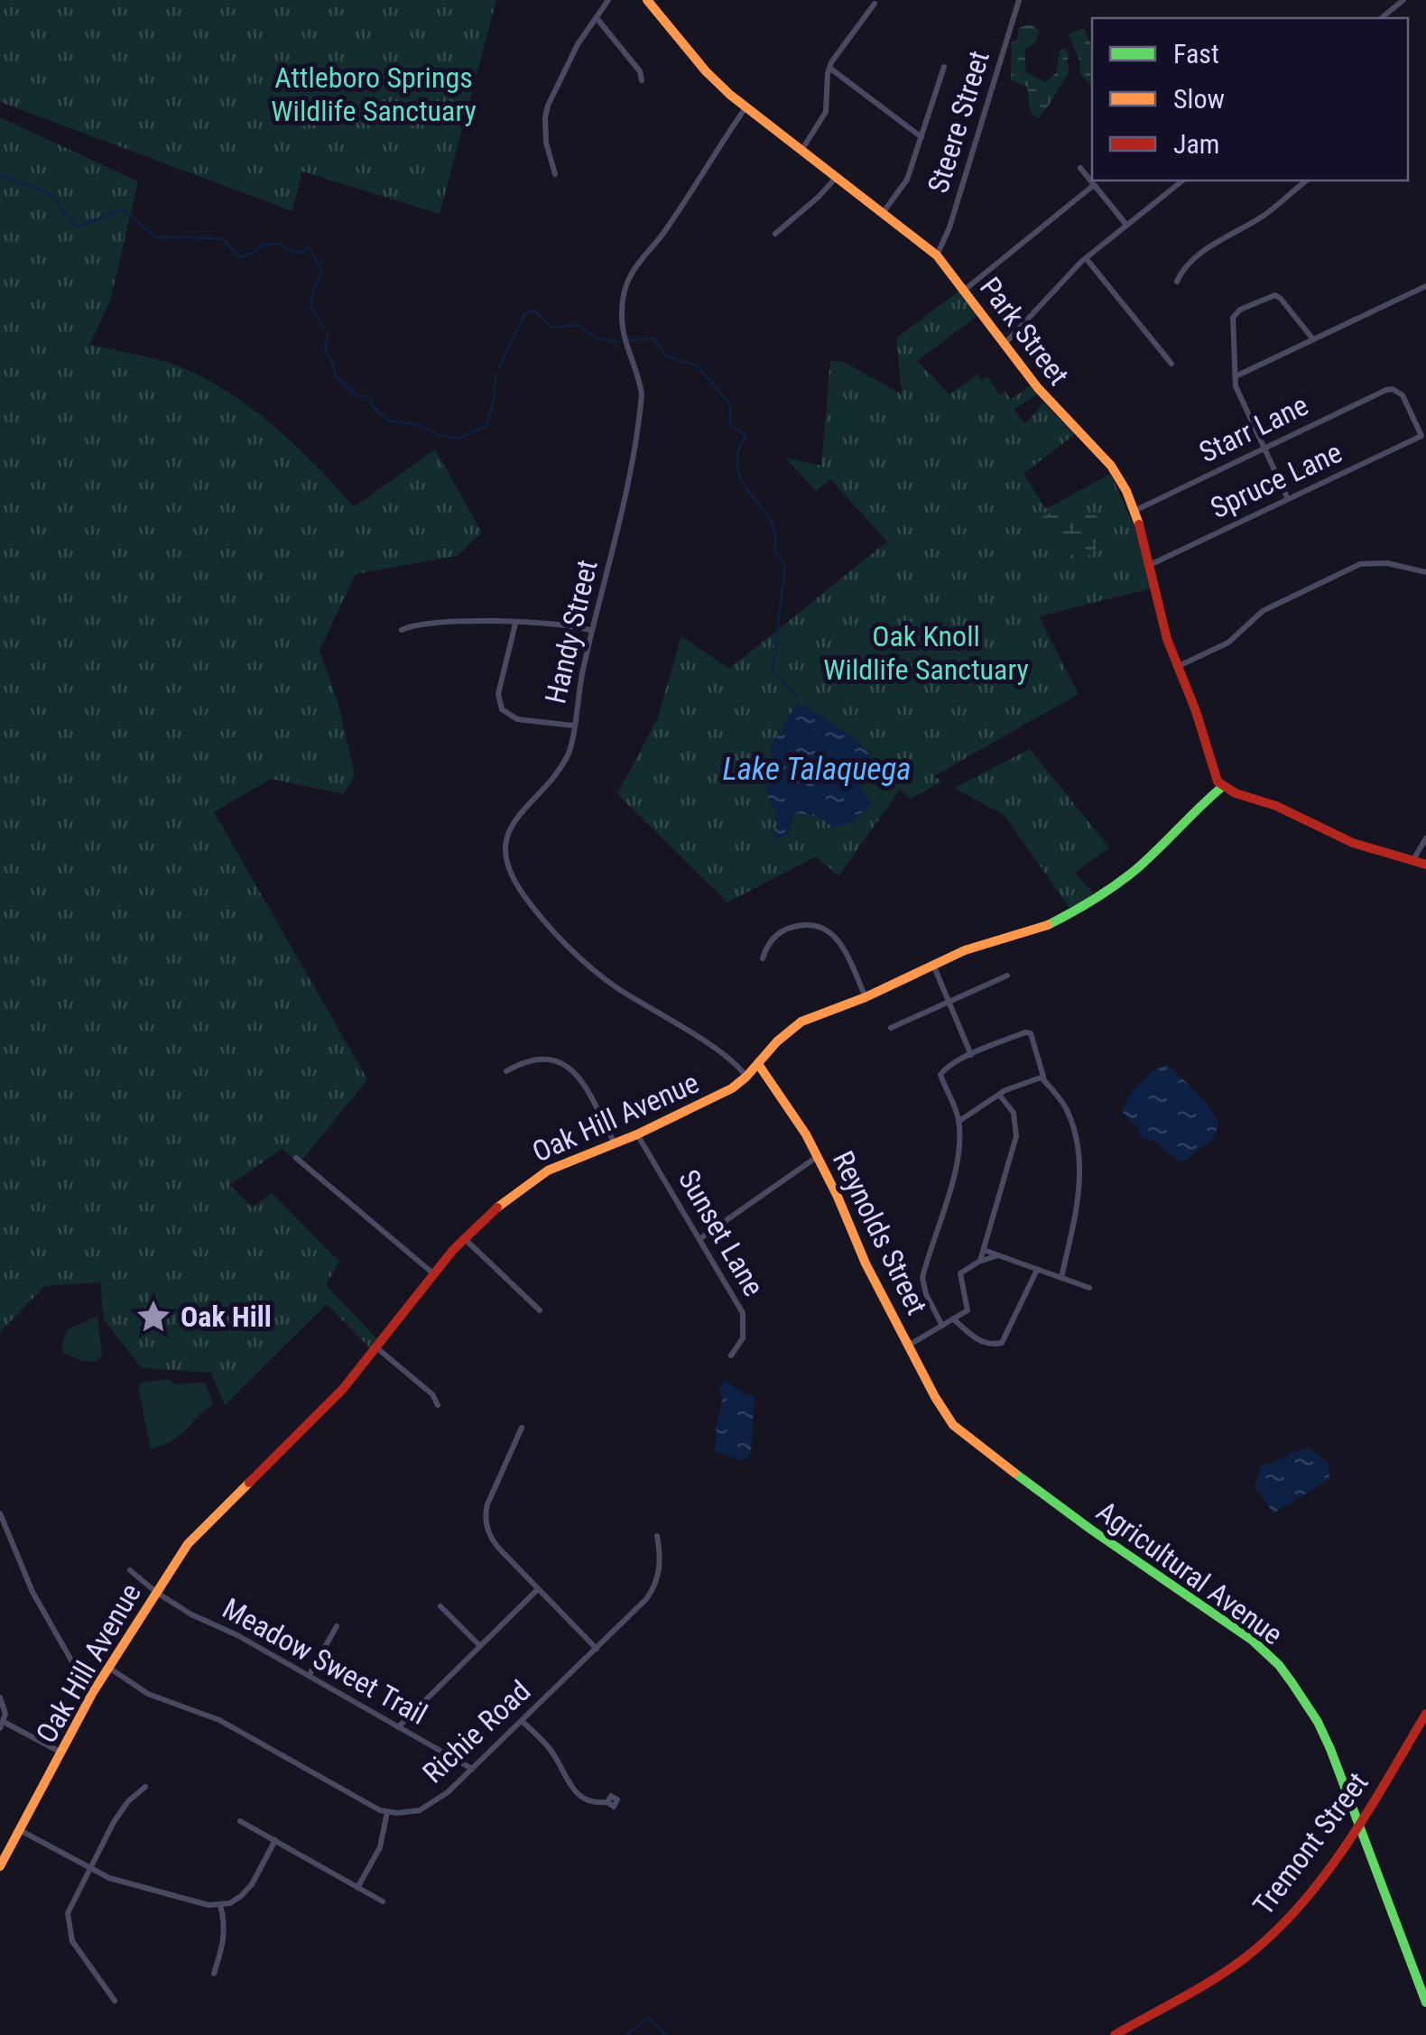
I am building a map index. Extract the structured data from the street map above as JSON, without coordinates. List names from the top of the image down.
{
  "streets": {
    "main road": [
      "Park Street",
      "Oak Hill Avenue",
      "Reynolds Street",
      "Agricultural Avenue",
      "Tremont Street"
    ],
    "street": [
      "Steere Street",
      "Starr Lane",
      "Spruce Lane",
      "Handy Street",
      "Sunset Lane",
      "Meadow Sweet Trail",
      "Richie Road"
    ]
  },
  "crossings": [
    ["Steere Street", "Park Street"],
    ["Park Street", "Starr Lane"],
    ["Park Street", "Spruce Lane"],
    ["Park Street", "Handy Street"],
    ["Park Street", "Oak Hill Avenue"],
    ["Starr Lane", "Spruce Lane"],
    ["Handy Street", "Oak Hill Avenue"],
    ["Oak Hill Avenue", "Sunset Lane"],
    ["Oak Hill Avenue", "Reynolds Street"],
    ["Oak Hill Avenue", "Meadow Sweet Trail"],
    ["Reynolds Street", "Agricultural Avenue"],
    ["Agricultural Avenue", "Tremont Street"],
    ["Meadow Sweet Trail", "Richie Road"]
  ],
  "water": ["Lake Talaquega"],
  "parks": ["Attleboro Springs Wildlife Sanctuary", "Oak Knoll Wildlife Sanctuary"],
  "places": {
    "place": ["Oak Hill"]
  },
  "legend": ["Fast", "Slow", "Jam"]
}
